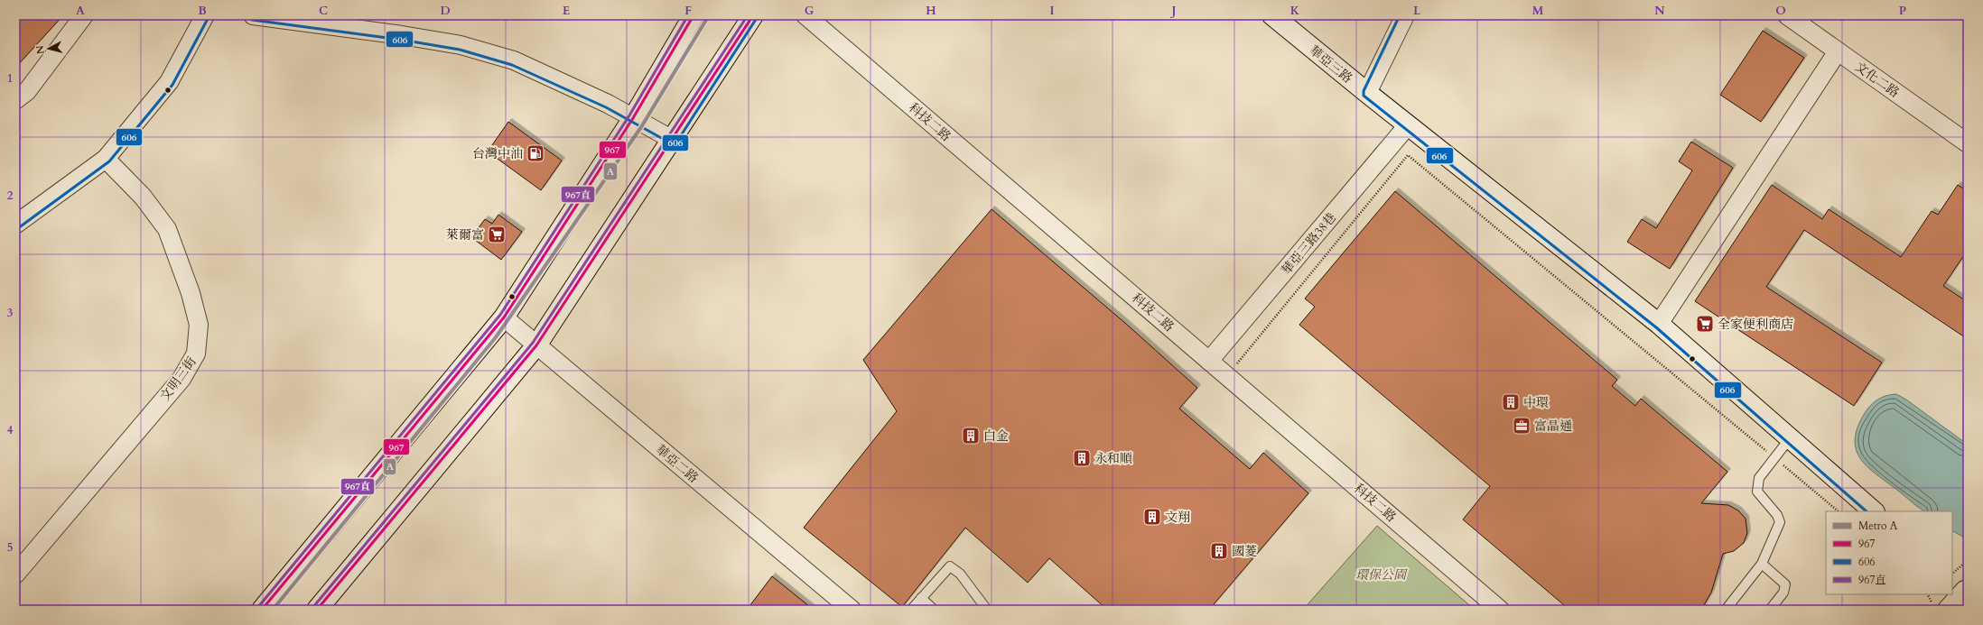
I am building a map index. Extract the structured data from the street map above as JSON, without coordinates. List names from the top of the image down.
{
  "streets": {
    "street": [
      "華亞三路",
      "文化二路",
      "科技二路",
      "華亞三路38巷",
      "文明三街",
      "華亞二路"
    ]
  },
  "crossings": [
    ["華亞三路", "華亞三路38巷"],
    ["科技二路", "華亞三路38巷"]
  ],
  "parks": ["環保公園"],
  "places": {
    "fuel station": ["台灣中油"],
    "supermarket": ["萊爾富", "全家便利商店"],
    "building": [
      "中環",
      "白金",
      "永和順",
      "文翔",
      "國菱"
    ],
    "office": ["富晶通"]
  },
  "lines": [
    "metro line A",
    "transit line 967",
    "transit line 606",
    "transit line 967直"
  ],
  "legend": [
    "Metro A",
    "967",
    "606",
    "967直"
  ],
  "north": "left",
  "grid": {
    "columns": [
      "A",
      "B",
      "C",
      "D",
      "E",
      "F",
      "G",
      "H",
      "I",
      "J",
      "K",
      "L",
      "M",
      "N",
      "O",
      "P"
    ],
    "rows": [
      "1",
      "2",
      "3",
      "4",
      "5"
    ]
  }
}
